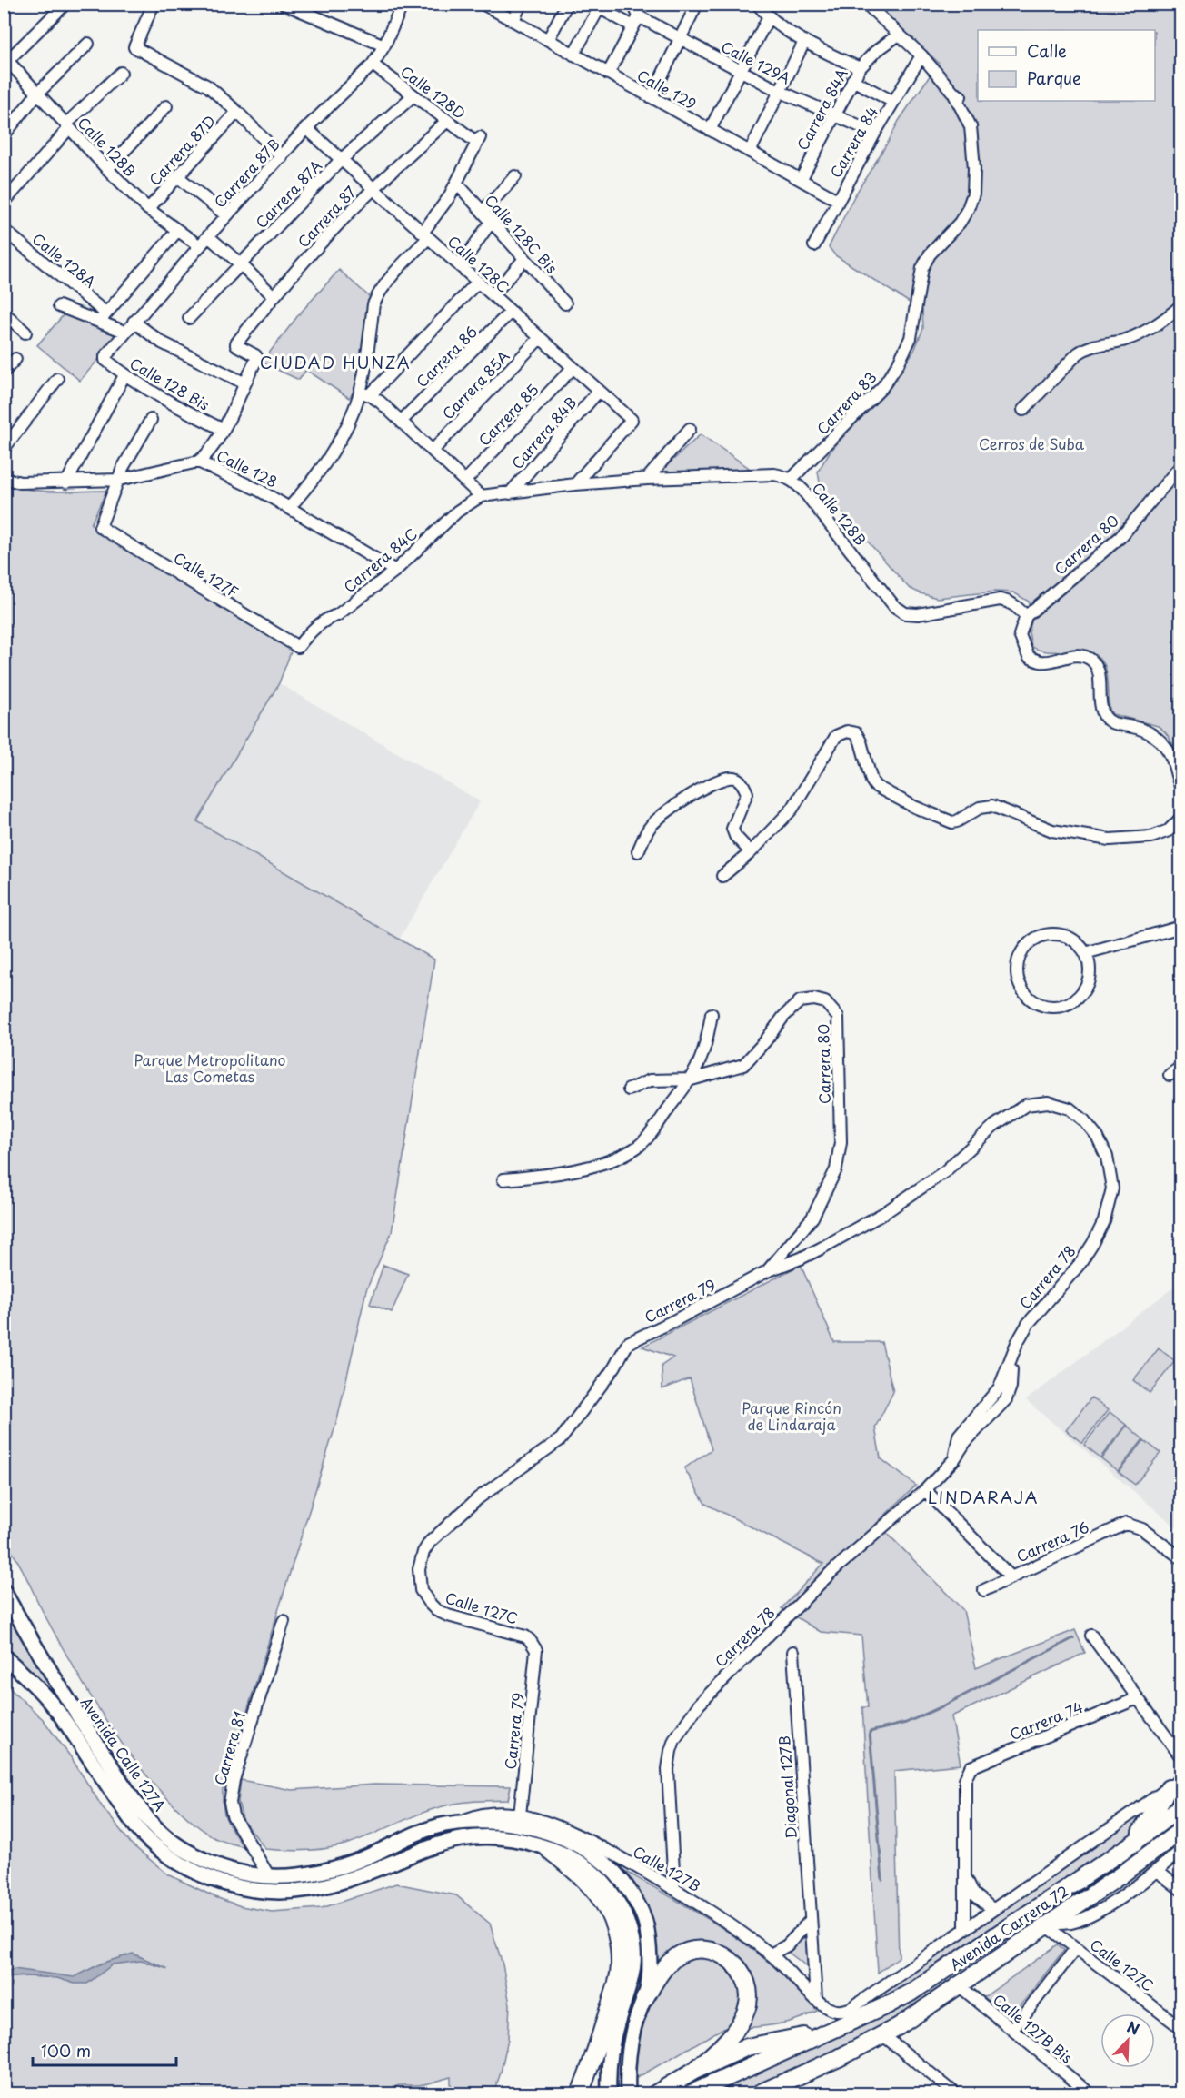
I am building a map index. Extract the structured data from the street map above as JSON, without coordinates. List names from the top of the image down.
{
  "streets": {
    "highway": ["Avenida Carrera 72"],
    "main road": ["Avenida Calle 127A"],
    "street": [
      "Calle 129A",
      "Calle 129",
      "Calle 128D",
      "Carrera 84A",
      "Carrera 84",
      "Calle 128B",
      "Carrera 87D",
      "Carrera 87B",
      "Carrera 87A",
      "Carrera 87",
      "Calle 128C Bis",
      "Calle 128A",
      "Calle 128C",
      "Carrera 86",
      "Calle 128 Bis",
      "Carrera 85A",
      "Carrera 83",
      "Carrera 85",
      "Carrera 84B",
      "Calle 128",
      "Carrera 80",
      "Carrera 84C",
      "Calle 127F",
      "Carrera 78",
      "Carrera 79",
      "Carrera 76",
      "Calle 127C",
      "Carrera 74",
      "Carrera 81",
      "Diagonal 127B",
      "Calle 127B",
      "Calle 127B Bis"
    ]
  },
  "crossings": [
    ["Calle 129A", "Carrera 84A"],
    ["Calle 129A", "Carrera 84"],
    ["Calle 129", "Carrera 84A"],
    ["Calle 129", "Carrera 84"],
    ["Calle 128D", "Carrera 87B"],
    ["Calle 128D", "Carrera 87A"],
    ["Calle 128D", "Carrera 87"],
    ["Calle 128D", "Calle 128C Bis"],
    ["Calle 128B", "Carrera 87D"],
    ["Calle 128B", "Carrera 87B"],
    ["Calle 128B", "Calle 128C"],
    ["Calle 128B", "Carrera 83"],
    ["Calle 128B", "Carrera 84B"],
    ["Calle 128B", "Carrera 80"],
    ["Calle 128B", "Carrera 84C"],
    ["Carrera 87B", "Calle 128A"],
    ["Carrera 87B", "Calle 128C"],
    ["Carrera 87B", "Calle 128 Bis"],
    ["Carrera 87A", "Calle 128C"],
    ["Carrera 87", "Calle 128C"],
    ["Calle 128C", "Carrera 86"],
    ["Calle 128C", "Carrera 85A"],
    ["Calle 128C", "Carrera 85"],
    ["Calle 128C", "Carrera 84B"],
    ["Calle 128", "Carrera 84C"],
    ["Calle 128", "Calle 127F"],
    ["Carrera 80", "Carrera 79"],
    ["Carrera 84C", "Calle 127F"],
    ["Carrera 78", "Carrera 79"],
    ["Carrera 78", "Calle 127B"],
    ["Carrera 79", "Calle 127C"],
    ["Carrera 79", "Calle 127B"],
    ["Calle 127C", "Avenida Carrera 72"],
    ["Carrera 81", "Avenida Calle 127A"],
    ["Avenida Calle 127A", "Calle 127B"],
    ["Diagonal 127B", "Calle 127B"],
    ["Calle 127B", "Avenida Carrera 72"],
    ["Avenida Carrera 72", "Calle 127B Bis"]
  ],
  "districts": ["CIUDAD HUNZA", "LINDARAJA"],
  "parks": ["Cerros de Suba", "Parque Metropolitano Las Cometas", "Parque Rincón de Lindaraja"],
  "legend": ["Calle", "Parque"],
  "scale_bar": "100 m",
  "north": "top right"
}
